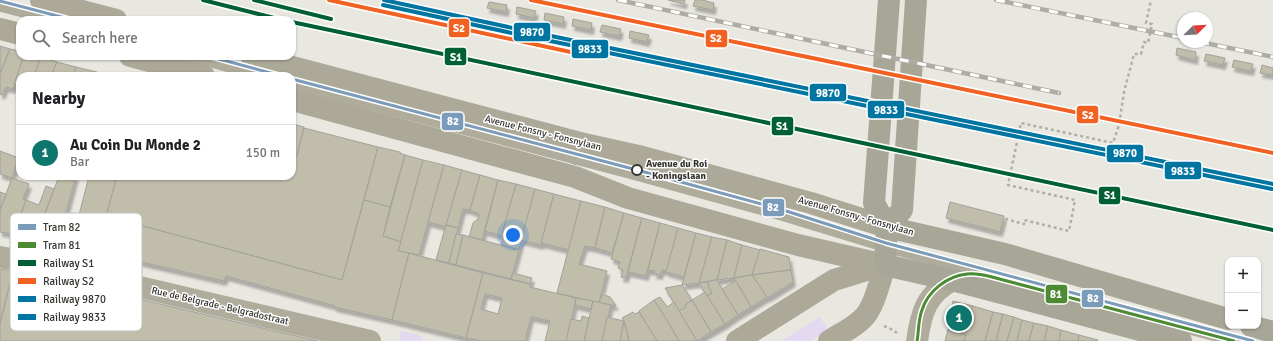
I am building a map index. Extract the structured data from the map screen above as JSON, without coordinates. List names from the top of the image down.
{
  "streets": {
    "main road": ["Avenue Fonsny - Fonsnylaan"],
    "street": ["Rue de Belgrade - Belgradostraat"]
  },
  "places": ["Avenue du Roi - Koningslaan"],
  "lines": [
    "rail line S1",
    "rail line S2",
    "rail line 9870",
    "tram line 82",
    "rail line 9833",
    "tram line 81"
  ],
  "legend": [
    "Tram 82",
    "Tram 81",
    "Railway S1",
    "Railway S2",
    "Railway 9870",
    "Railway 9833"
  ],
  "north": "top right",
  "page": {
    "search": "Search here",
    "heading": "Nearby",
    "list": [
      {
        "mark": "1",
        "name": "Au Coin Du Monde 2",
        "note": "Bar",
        "value": "150 m"
      }
    ],
    "map_buttons": ["+", "−"],
    "pins": "1"
  }
}
